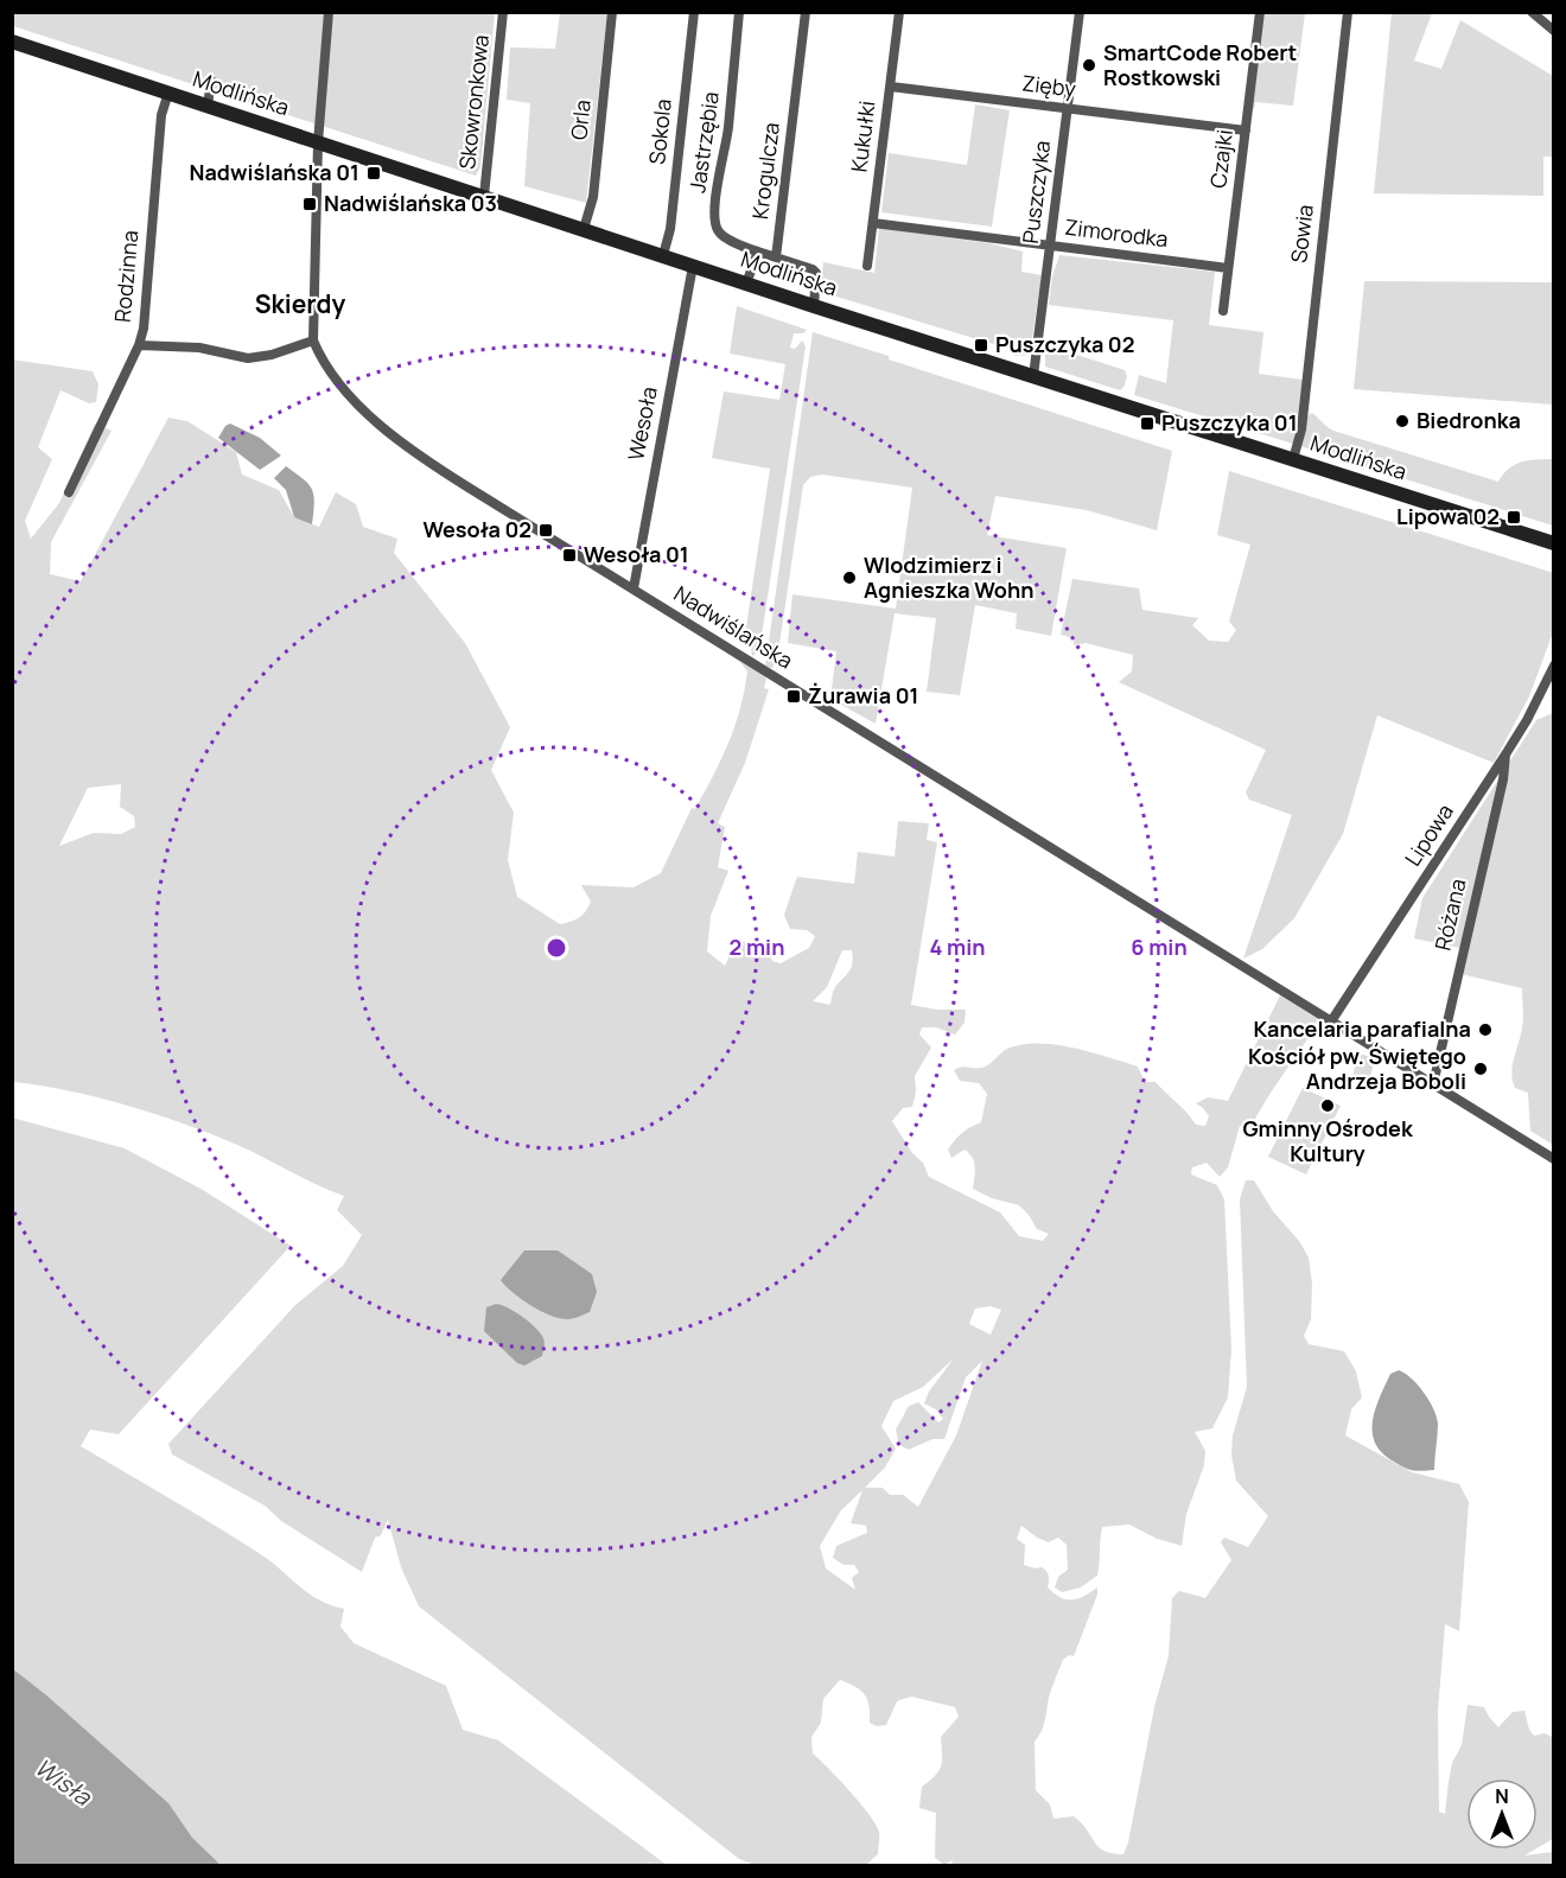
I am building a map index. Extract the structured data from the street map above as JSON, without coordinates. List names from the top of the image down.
{
  "streets": {
    "main road": ["Modlińska"],
    "street": [
      "Zięby",
      "Skowronkowa",
      "Orla",
      "Sokola",
      "Kukułki",
      "Jastrzębia",
      "Czajki",
      "Krogulcza",
      "Puszczyka",
      "Zimorodka",
      "Sowia",
      "Rodzinna",
      "Wesoła",
      "Nadwiślańska",
      "Lipowa",
      "Różana"
    ]
  },
  "crossings": [
    ["Zięby", "Kukułki"],
    ["Zięby", "Czajki"],
    ["Zięby", "Puszczyka"],
    ["Modlińska", "Skowronkowa"],
    ["Modlińska", "Orla"],
    ["Modlińska", "Sokola"],
    ["Modlińska", "Puszczyka"],
    ["Modlińska", "Sowia"],
    ["Modlińska", "Rodzinna"],
    ["Modlińska", "Wesoła"],
    ["Modlińska", "Nadwiślańska"],
    ["Kukułki", "Zimorodka"],
    ["Jastrzębia", "Krogulcza"],
    ["Czajki", "Zimorodka"],
    ["Puszczyka", "Zimorodka"],
    ["Wesoła", "Nadwiślańska"],
    ["Nadwiślańska", "Lipowa"],
    ["Nadwiślańska", "Różana"],
    ["Lipowa", "Różana"]
  ],
  "districts": ["Skierdy"],
  "water": ["Wisła"],
  "places": {
    "other": [
      "SmartCode Robert Rostkowski",
      "Biedronka",
      "Wlodzimierz i Agnieszka Wohn",
      "Kancelaria parafialna",
      "Kościół pw. Świętego Andrzeja Boboli",
      "Gminny Ośrodek Kultury"
    ],
    "transit": [
      "Nadwiślańska 01",
      "Nadwiślańska 03",
      "Puszczyka 02",
      "Puszczyka 01",
      "Lipowa 02",
      "Wesoła 02",
      "Wesoła 01",
      "Żurawia 01"
    ]
  },
  "north": "top",
  "rings": ["2 min", "4 min", "6 min"]
}
